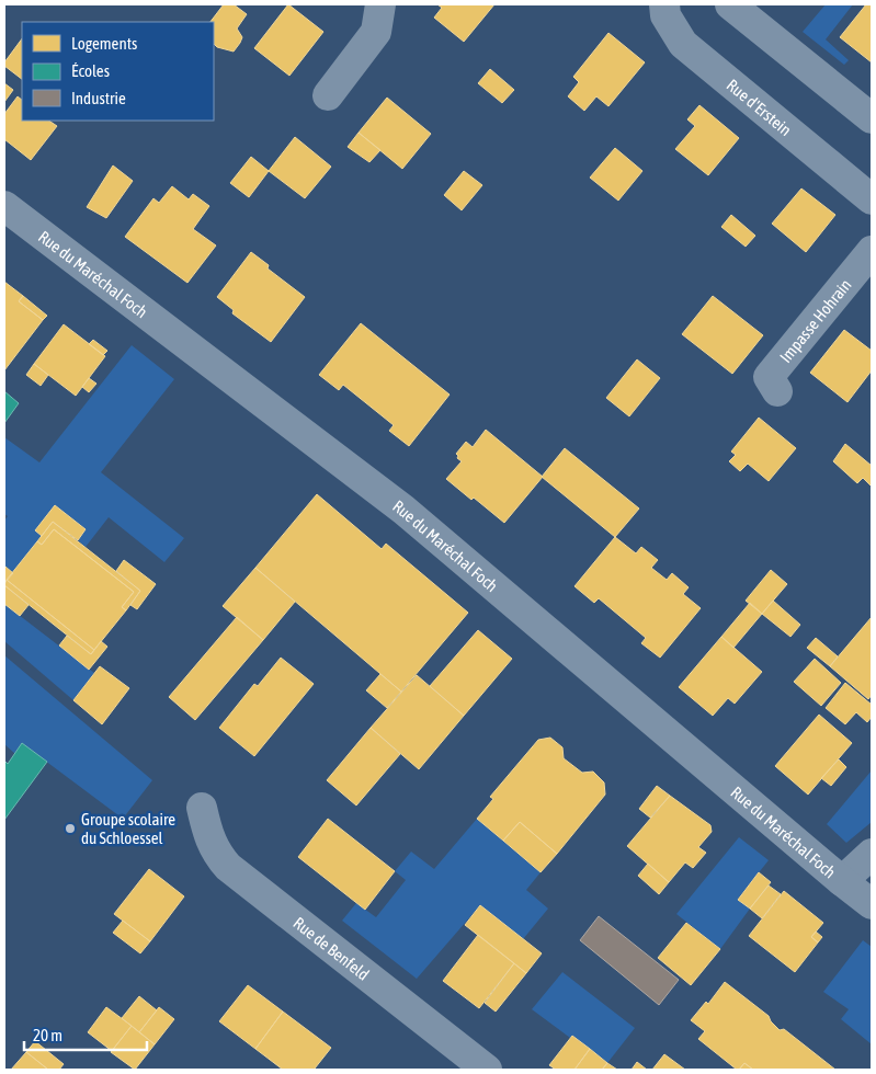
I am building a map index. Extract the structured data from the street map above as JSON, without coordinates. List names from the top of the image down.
{
  "streets": {
    "street": [
      "Rue d'Erstein",
      "Rue du Maréchal Foch",
      "Impasse Hohrain",
      "Rue de Benfeld"
    ]
  },
  "places": ["Groupe scolaire du Schloessel"],
  "legend": ["Logements", "Écoles", "Industrie"],
  "scale_bar": "20 m"
}
